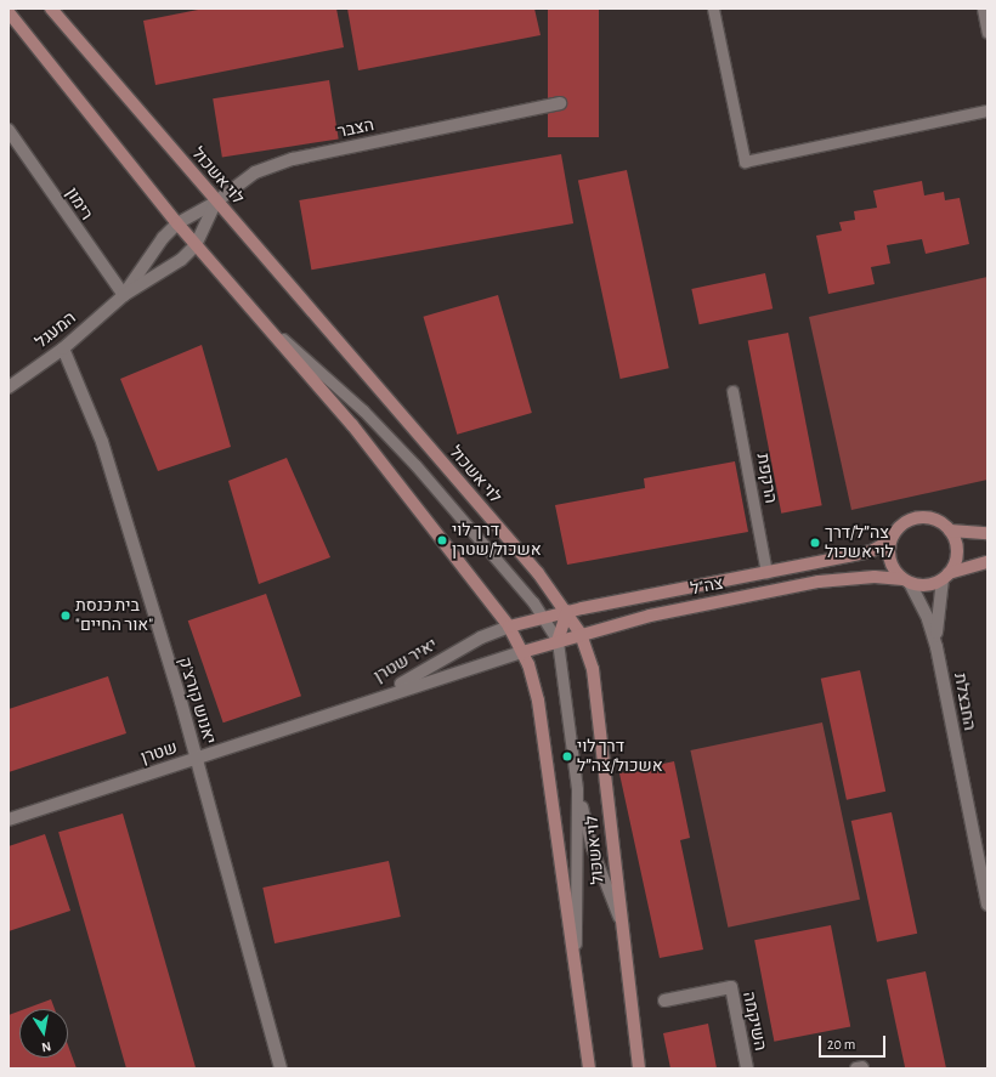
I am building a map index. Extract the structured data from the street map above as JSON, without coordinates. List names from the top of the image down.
{
  "streets": {
    "main road": ["לוי אשכול", "צה\"ל", "יאיר שטרן"],
    "street": [
      "הצבר",
      "רימון",
      "המעגל",
      "יאנוש קורצ'ק",
      "החבצלת",
      "שטרן",
      "השיקמה"
    ],
    "lane": ["הרקפת"]
  },
  "crossings": [
    ["הצבר", "לוי אשכול"],
    ["הצבר", "המעגל"],
    ["לוי אשכול", "המעגל"],
    ["לוי אשכול", "צה\"ל"],
    ["לוי אשכול", "יאיר שטרן"],
    ["רימון", "המעגל"],
    ["המעגל", "יאנוש קורצ'ק"],
    ["הרקפת", "צה\"ל"],
    ["צה\"ל", "יאיר שטרן"],
    ["יאיר שטרן", "שטרן"],
    ["יאנוש קורצ'ק", "שטרן"]
  ],
  "places": [
    "דרך לוי אשכול/שטרן",
    "צה״ל/דרך לוי אשכול",
    "בית כנסת \"אור החיים\"",
    "דרך לוי אשכול/צה״ל"
  ],
  "scale_bar": "20 m",
  "north": "bottom"
}
